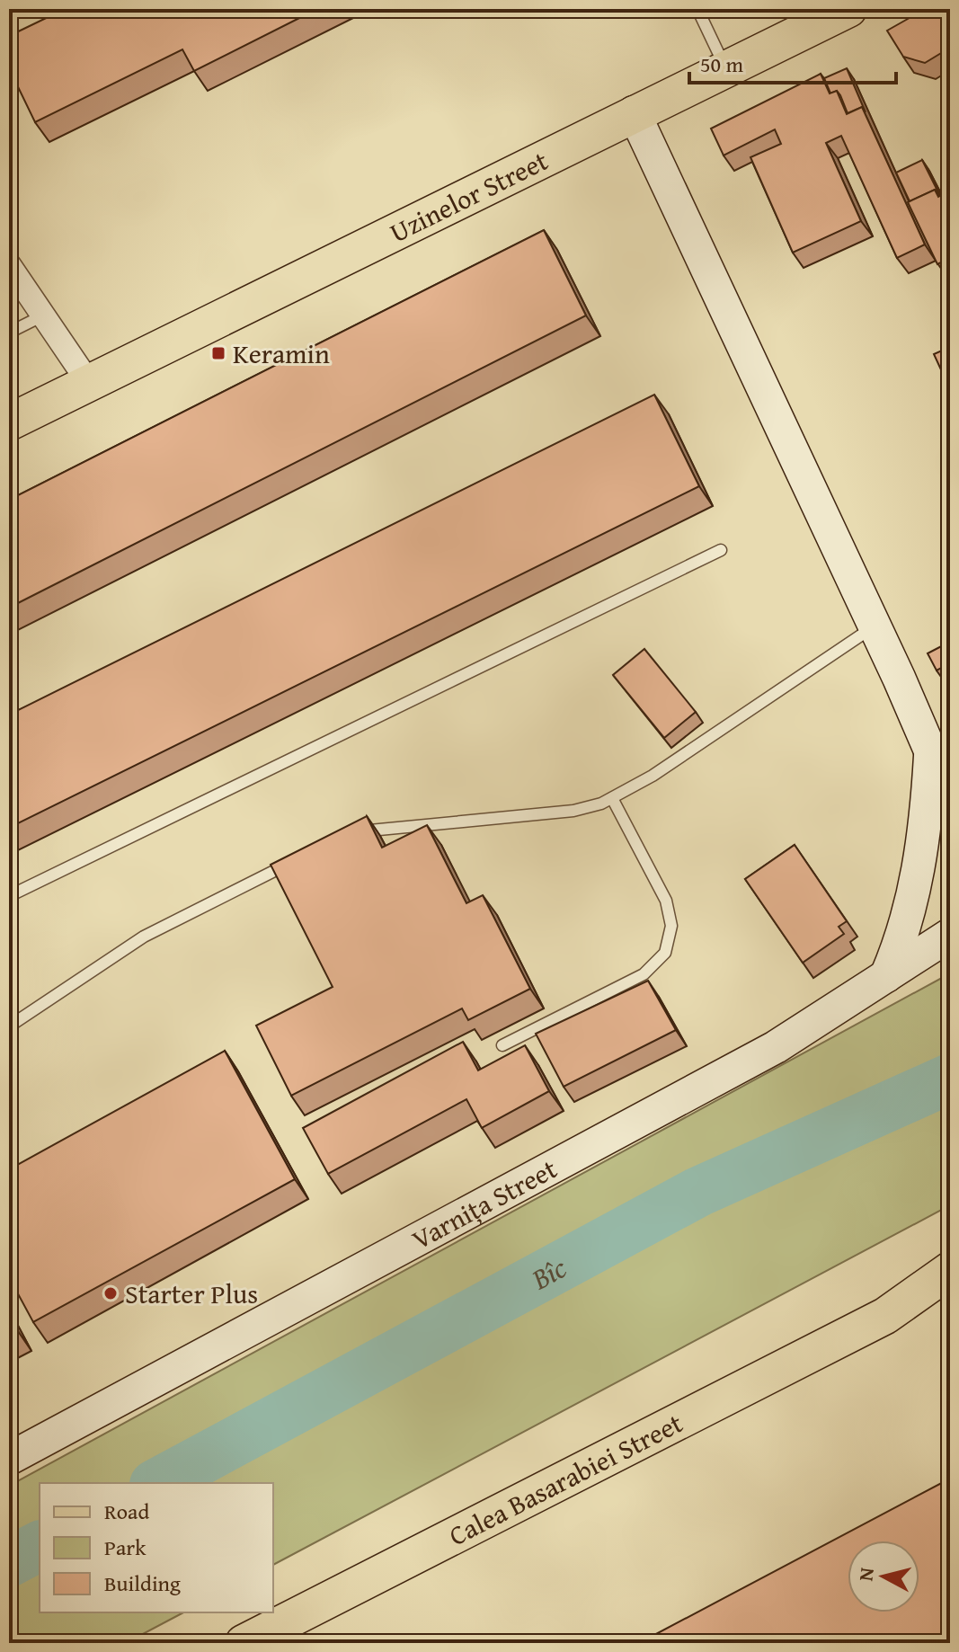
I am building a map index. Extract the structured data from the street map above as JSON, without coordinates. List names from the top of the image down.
{
  "streets": {
    "main road": ["Uzinelor Street", "Calea Basarabiei Street"],
    "street": ["Varnița Street"]
  },
  "water": ["Bîc"],
  "places": {
    "transit": ["Keramin"],
    "other": ["Starter Plus"]
  },
  "legend": ["Road", "Park", "Building"],
  "scale_bar": "50 m",
  "north": "left"
}
